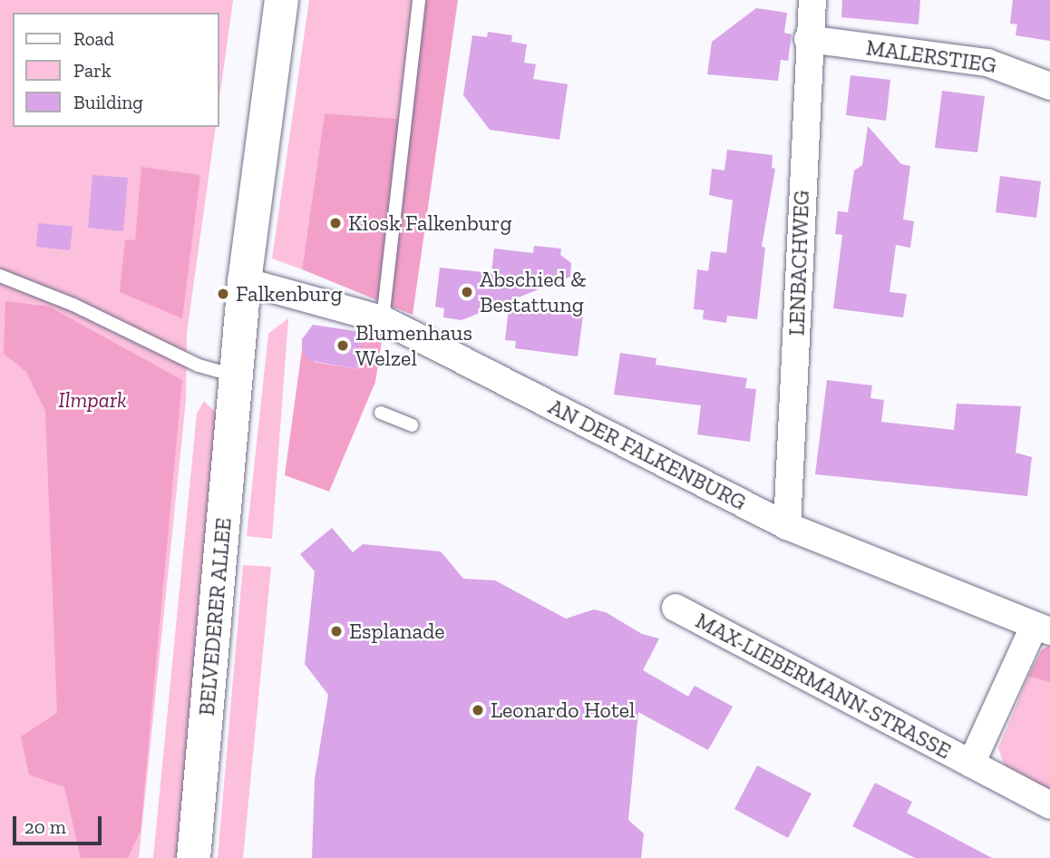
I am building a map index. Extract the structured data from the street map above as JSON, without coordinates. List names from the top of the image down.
{
  "streets": {
    "street": [
      "MALERSTIEG",
      "LENBACHWEG",
      "AN DER FALKENBURG",
      "BELVEDERER ALLEE",
      "MAX-LIEBERMANN-STRASSE"
    ]
  },
  "crossings": [
    ["MALERSTIEG", "LENBACHWEG"],
    ["LENBACHWEG", "AN DER FALKENBURG"],
    ["AN DER FALKENBURG", "BELVEDERER ALLEE"],
    ["AN DER FALKENBURG", "MAX-LIEBERMANN-STRASSE"]
  ],
  "parks": ["Ilmpark"],
  "places": [
    "Kiosk Falkenburg",
    "Abschied & Bestattung",
    "Falkenburg",
    "Blumenhaus Welzel",
    "Esplanade",
    "Leonardo Hotel"
  ],
  "legend": ["Road", "Park", "Building"],
  "scale_bar": "20 m"
}
